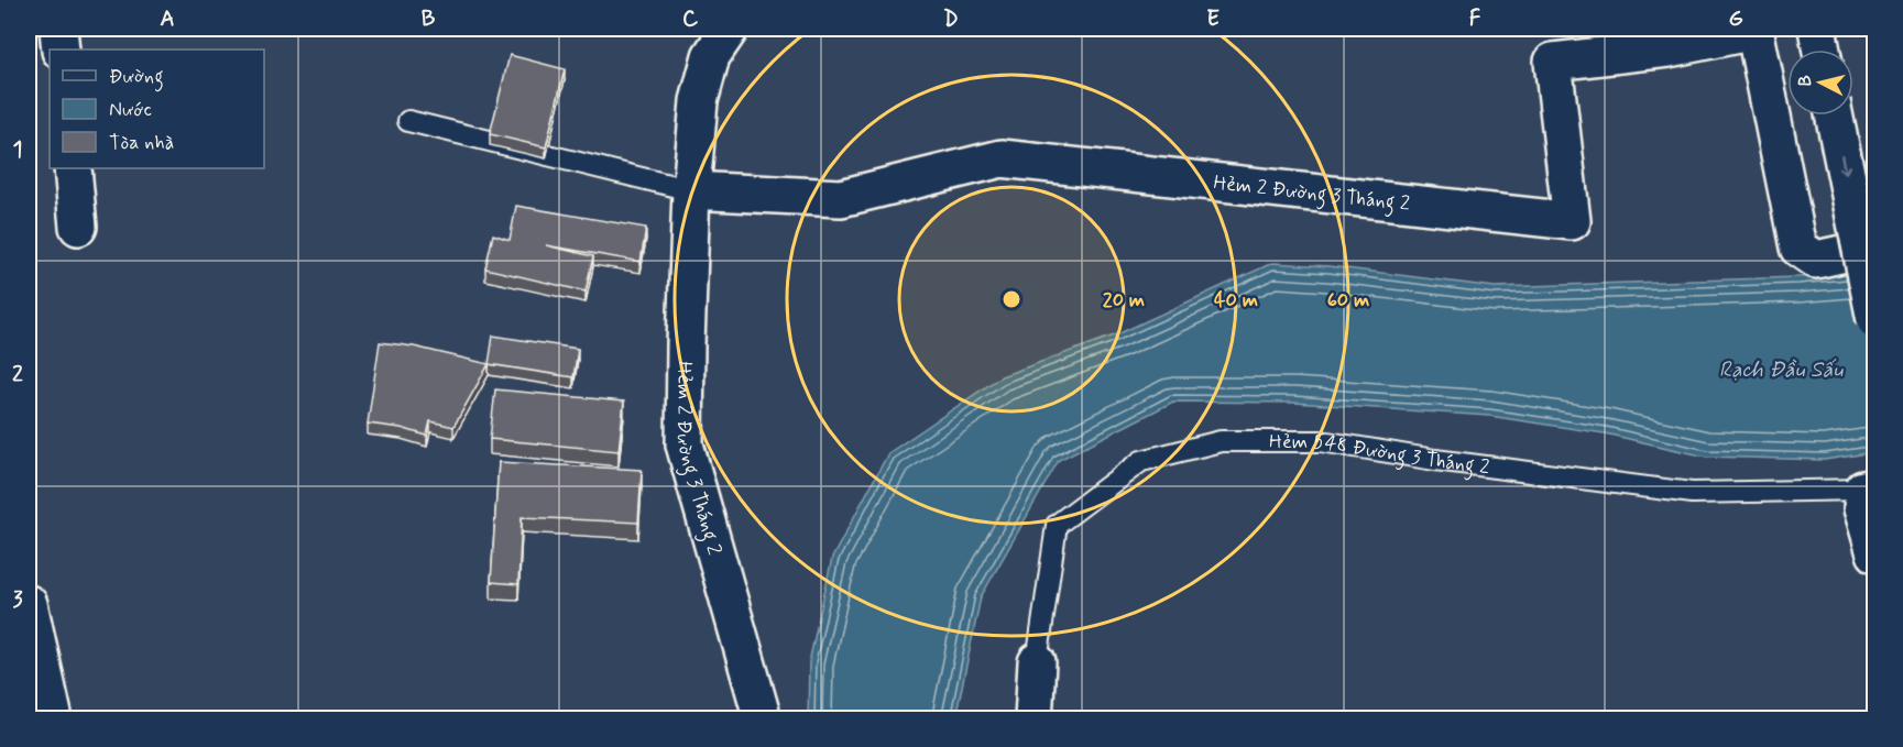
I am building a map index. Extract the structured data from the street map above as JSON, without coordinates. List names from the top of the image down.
{
  "streets": {
    "main road": ["Hẻm 2 Đường 3 Tháng 2"],
    "lane": ["Hẻm 548 Đường 3 Tháng 2"]
  },
  "water": ["Rạch Đầu Sấu"],
  "legend": ["Đường", "Nước", "Tòa nhà"],
  "north": "left",
  "grid": {
    "columns": [
      "A",
      "B",
      "C",
      "D",
      "E",
      "F",
      "G"
    ],
    "rows": ["1", "2", "3"]
  },
  "rings": ["20 m", "40 m", "60 m"]
}
